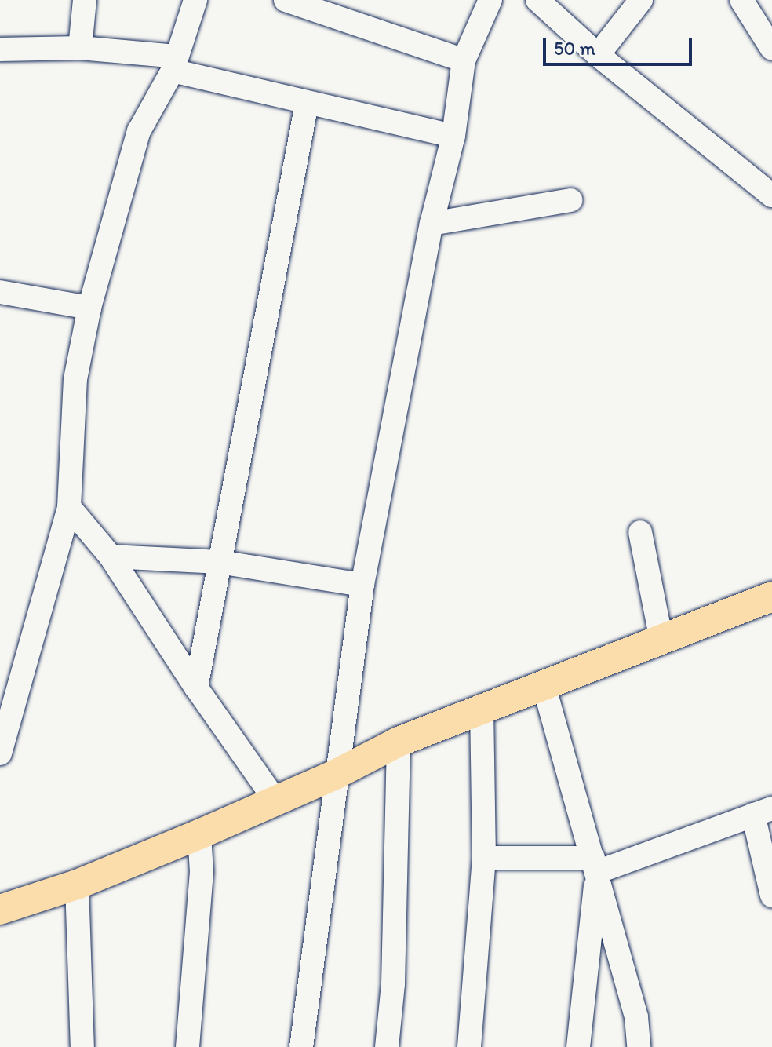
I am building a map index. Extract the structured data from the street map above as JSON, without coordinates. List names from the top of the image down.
{
  "scale_bar": "50 m"
}
